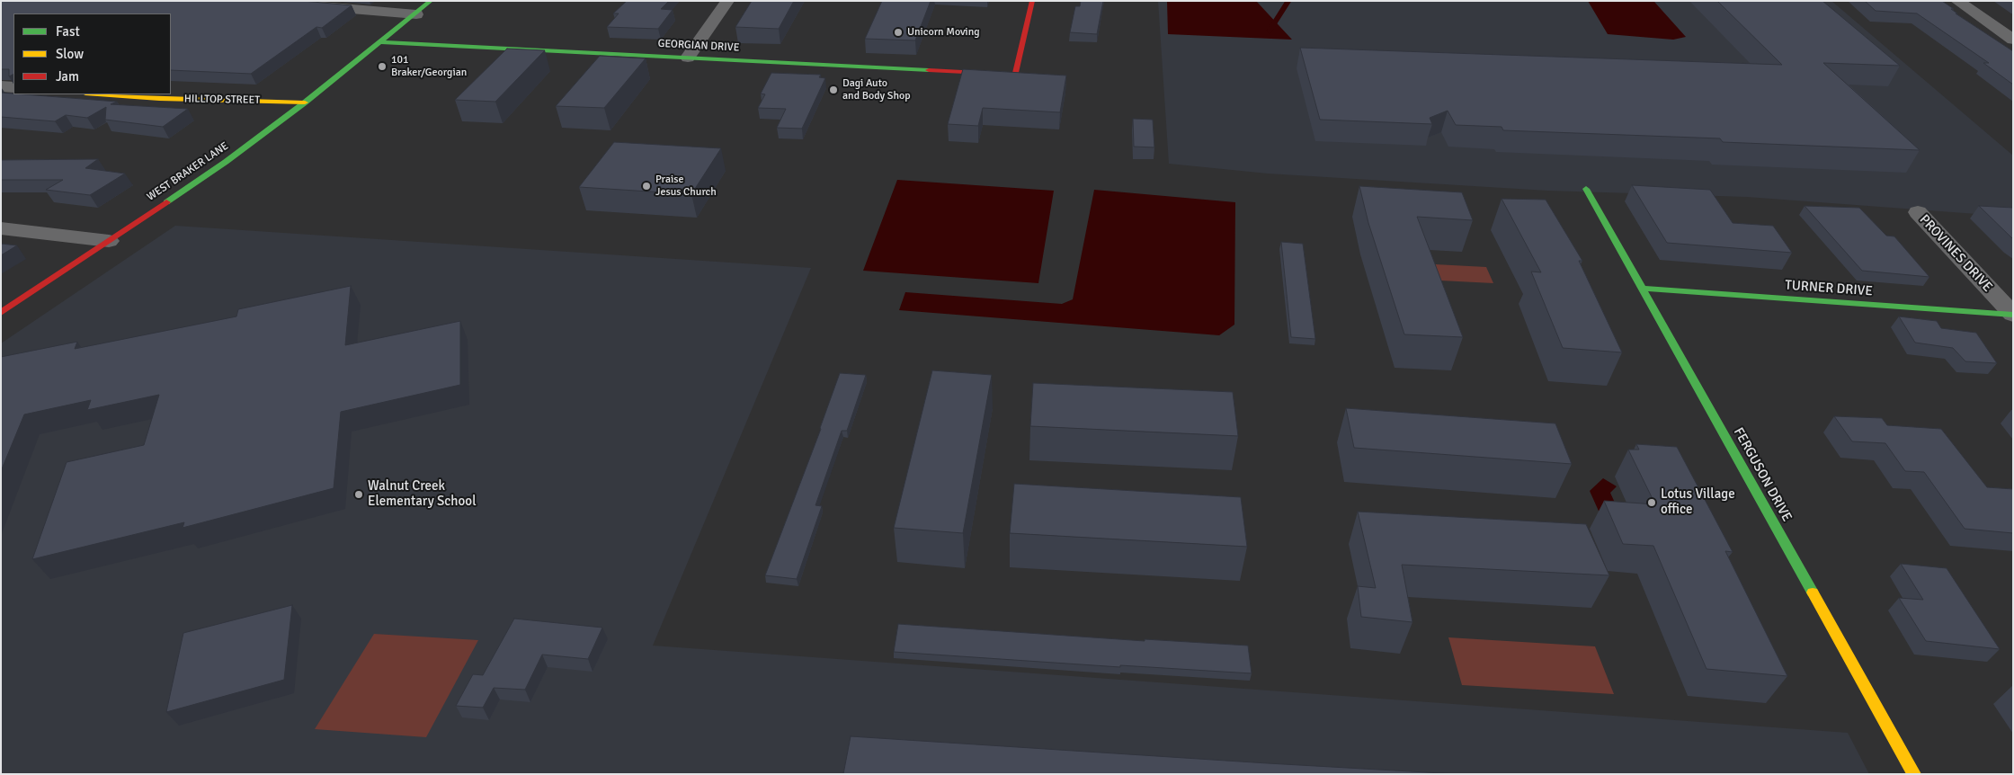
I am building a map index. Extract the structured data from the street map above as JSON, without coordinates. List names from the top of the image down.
{
  "streets": {
    "street": [
      "GEORGIAN DRIVE",
      "HILLTOP STREET",
      "WEST BRAKER LANE",
      "PROVINES DRIVE",
      "TURNER DRIVE",
      "FERGUSON DRIVE"
    ]
  },
  "crossings": [
    ["GEORGIAN DRIVE", "WEST BRAKER LANE"],
    ["HILLTOP STREET", "WEST BRAKER LANE"],
    ["PROVINES DRIVE", "TURNER DRIVE"],
    ["TURNER DRIVE", "FERGUSON DRIVE"]
  ],
  "places": [
    "Unicorn Moving",
    "101 Braker/Georgian",
    "Dagi Auto and Body Shop",
    "Praise Jesus Church",
    "Walnut Creek Elementary School",
    "Lotus Village office"
  ],
  "legend": ["Fast", "Slow", "Jam"]
}
